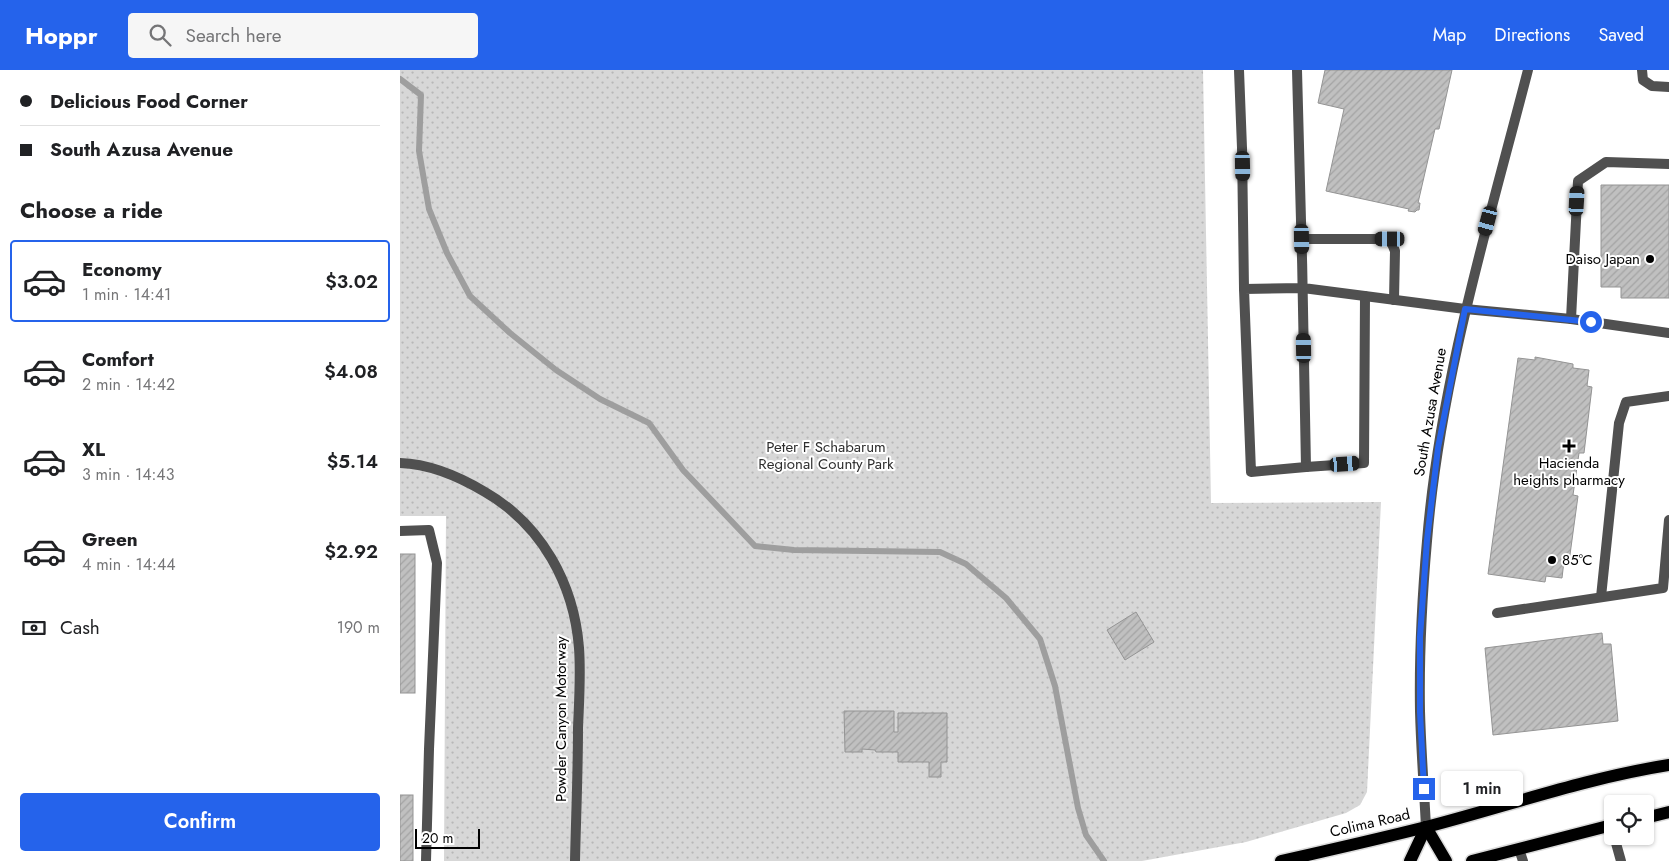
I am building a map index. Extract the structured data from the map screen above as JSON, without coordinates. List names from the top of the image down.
{
  "streets": {
    "main road": ["South Azusa Avenue", "Colima Road"],
    "street": ["Powder Canyon Motorway"]
  },
  "crossings": [
    ["South Azusa Avenue", "Colima Road"]
  ],
  "parks": ["Peter F Schabarum Regional County Park"],
  "places": {
    "other": ["Daiso Japan", "85°C"],
    "health": ["Hacienda heights pharmacy"]
  },
  "scale_bar": "20 m",
  "page": {
    "header": "Hoppr",
    "search": "Search here",
    "nav": ["Map", "Directions", "Saved"],
    "banner": ["Delicious Food Corner", "South Azusa Avenue"],
    "heading": "Choose a ride",
    "list": [
      {
        "name": "Economy",
        "note": "1 min · 14:41",
        "value": "$3.02"
      },
      {
        "name": "Comfort",
        "note": "2 min · 14:42",
        "value": "$4.08"
      },
      {
        "name": "XL",
        "note": "3 min · 14:43",
        "value": "$5.14"
      },
      {
        "name": "Green",
        "note": "4 min · 14:44",
        "value": "$2.92"
      }
    ],
    "pay": ["Cash", "190 m"],
    "bubble": "1 min",
    "buttons": "Confirm",
    "scale": "20 m"
  }
}
